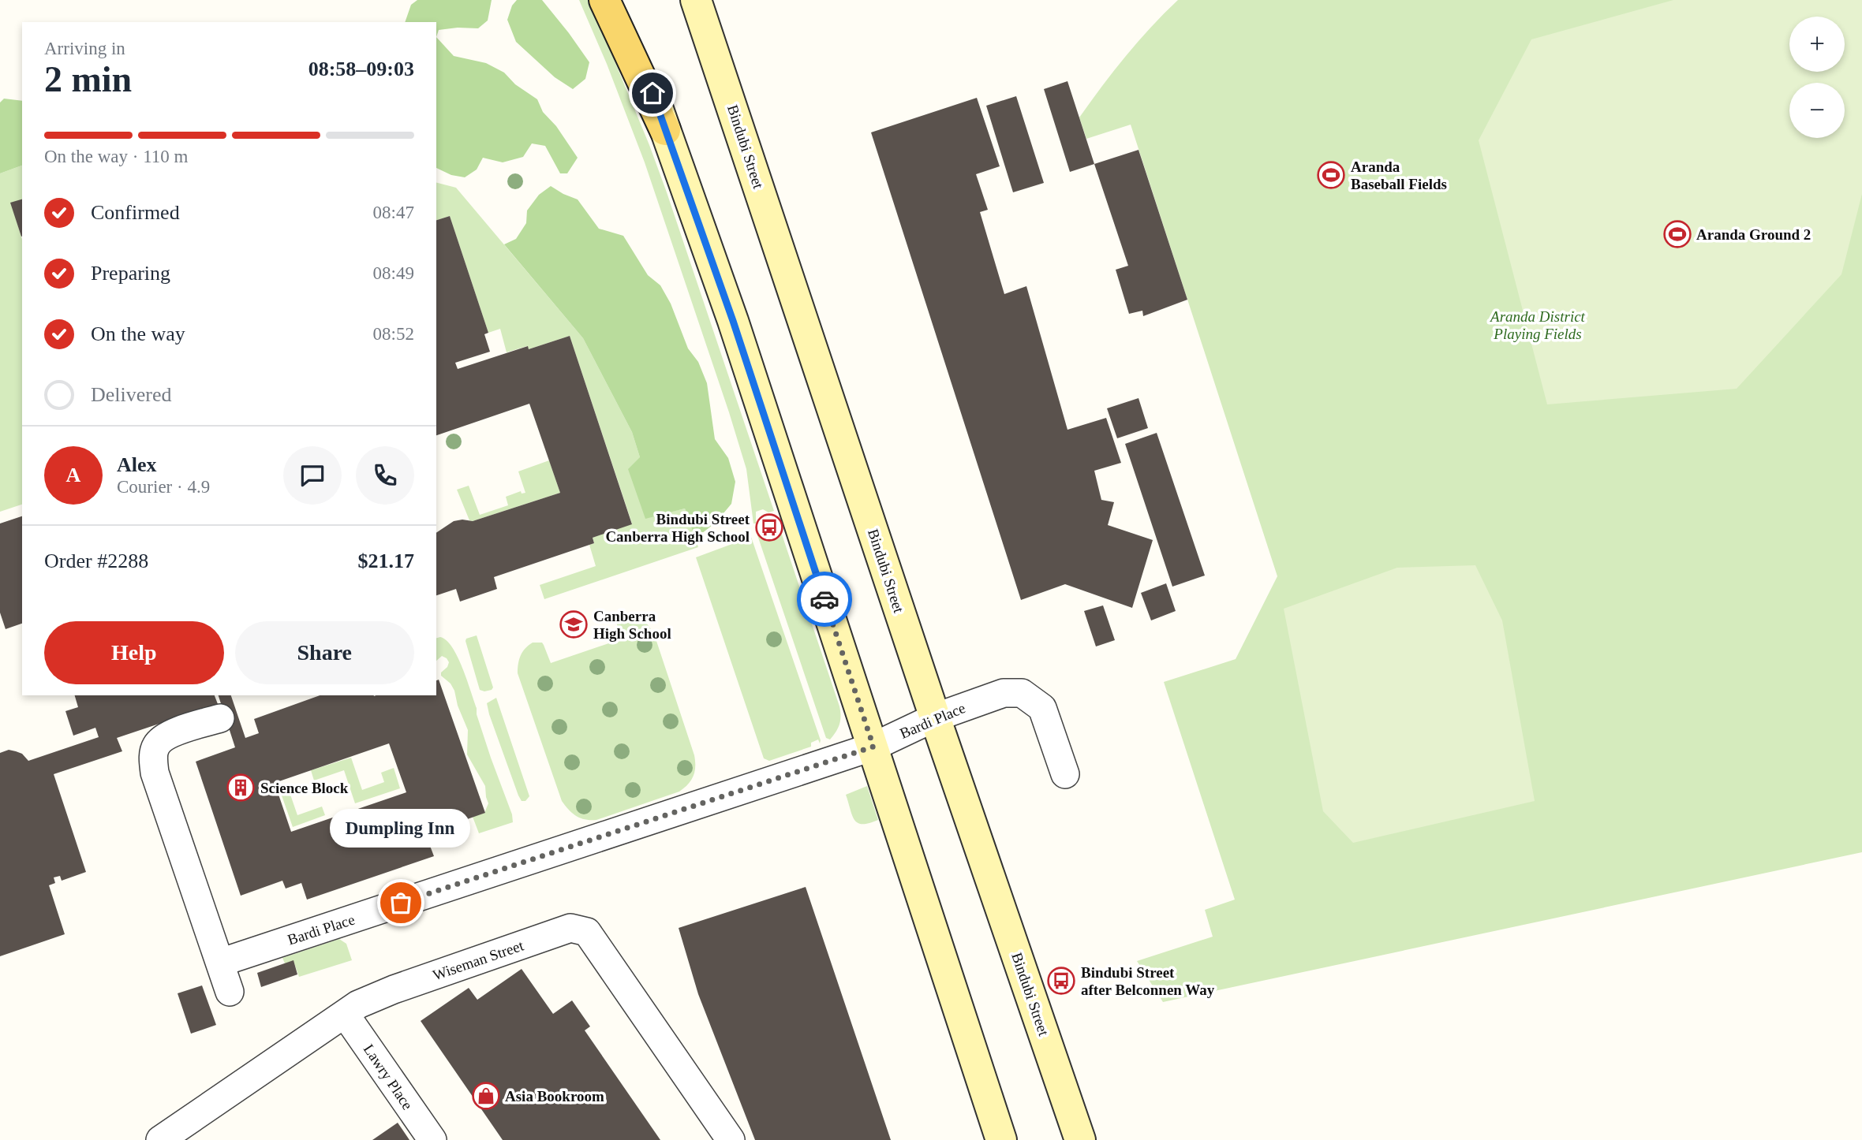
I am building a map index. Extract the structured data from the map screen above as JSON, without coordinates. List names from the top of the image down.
{
  "streets": {
    "main road": ["Bindubi Street"],
    "street": ["Bardi Place", "Wiseman Street", "Lawry Place"]
  },
  "crossings": [
    ["Bindubi Street", "Bardi Place"],
    ["Wiseman Street", "Lawry Place"]
  ],
  "parks": ["Aranda District Playing Fields"],
  "places": {
    "sports": ["Aranda Baseball Fields", "Aranda Ground 2"],
    "bus stop": ["Bindubi Street Canberra High School", "Bindubi Street after Belconnen Way"],
    "school or university": ["Canberra High School"],
    "building": ["Science Block"],
    "other": ["Dumpling Inn"],
    "shop": ["Asia Bookroom"]
  },
  "page": {
    "map_buttons": ["+", "−"],
    "heading": ["2 min", "Arriving in", "08:58–09:03"],
    "panel": [
      "Alex",
      "Courier · 4.9",
      "Order #2288",
      "$21.17"
    ],
    "bar": "On the way · 110 m",
    "list": [
      ["Confirmed", "08:47"],
      ["Preparing", "08:49"],
      ["On the way", "08:52"],
      "Delivered"
    ],
    "round": "A",
    "buttons": ["Help", "Share"],
    "bubble": "Dumpling Inn"
  }
}
